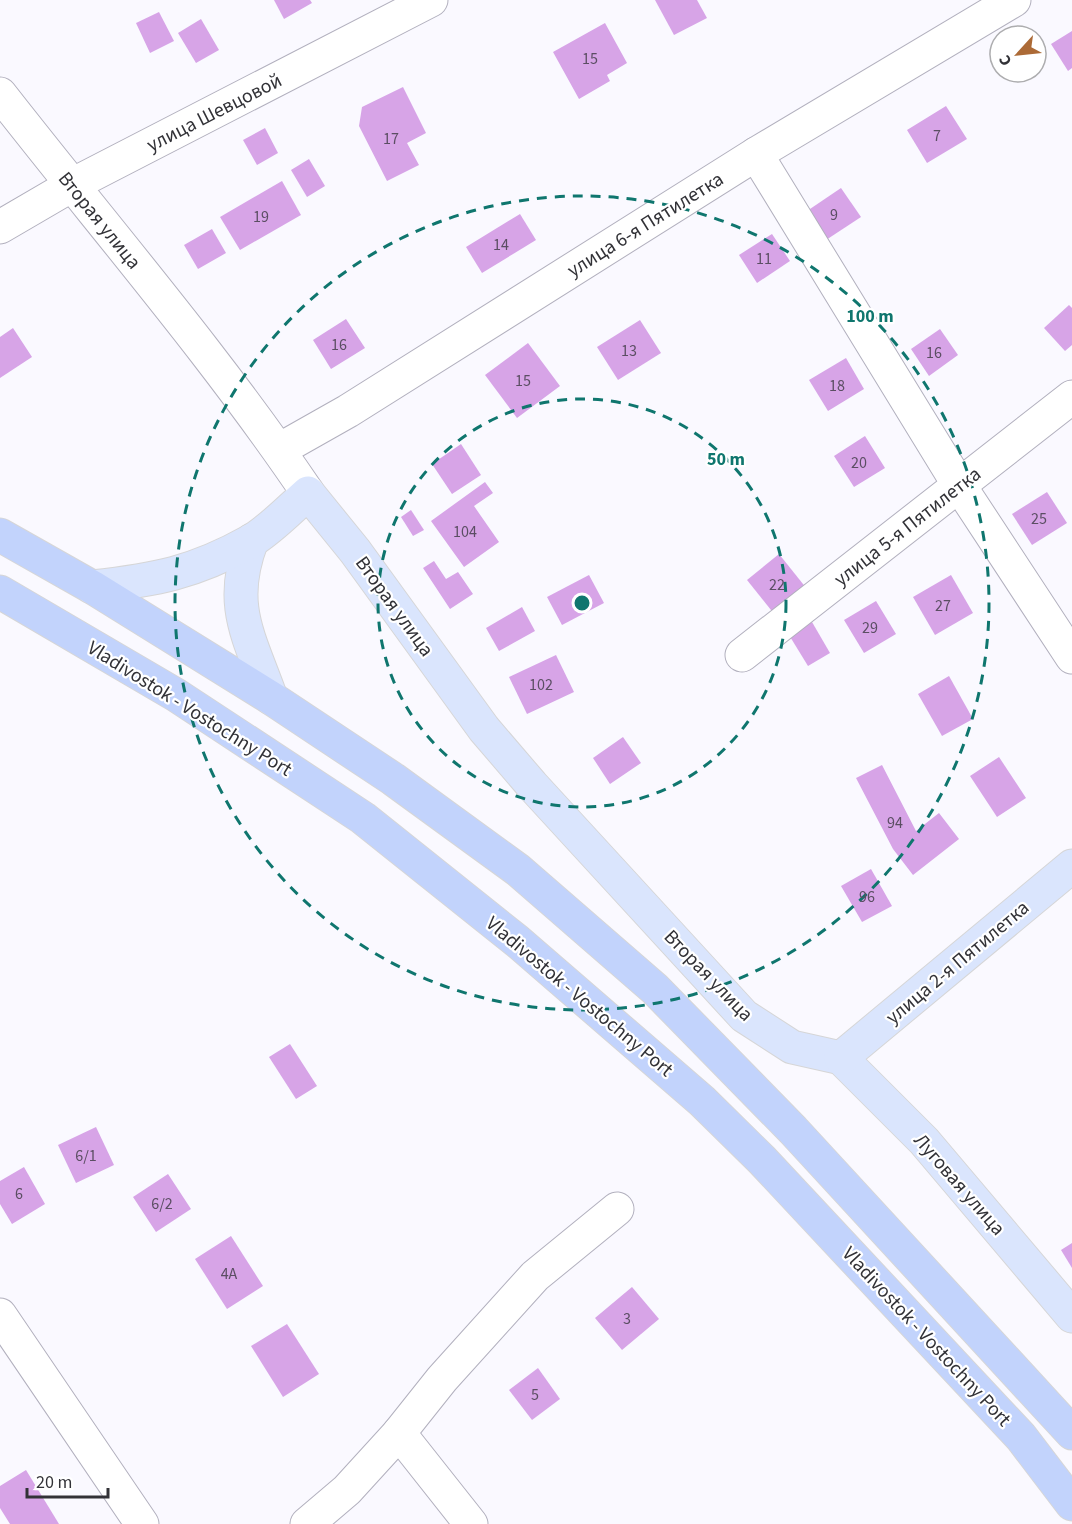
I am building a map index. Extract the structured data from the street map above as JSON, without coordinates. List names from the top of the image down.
{
  "streets": {
    "highway": ["Vladivostok - Vostochny Port"],
    "main road": ["Вторая улица", "улица 2-я Пятилетка", "Луговая улица"],
    "street": ["улица Шевцовой", "улица 6-я Пятилетка", "улица 5-я Пятилетка"]
  },
  "crossings": [
    ["улица Шевцовой", "Вторая улица"],
    ["Вторая улица", "улица 6-я Пятилетка"],
    ["Вторая улица", "улица 2-я Пятилетка"],
    ["Вторая улица", "Луговая улица"],
    ["улица 2-я Пятилетка", "Луговая улица"]
  ],
  "house_numbers": [
    "15",
    "7",
    "17",
    "9",
    "19",
    "14",
    "11",
    "16",
    "13",
    "16",
    "15",
    "18",
    "20",
    "25",
    "104",
    "22",
    "27",
    "29",
    "102",
    "94",
    "96",
    "6/1",
    "6",
    "6/2",
    "4А",
    "3",
    "5"
  ],
  "scale_bar": "20 m",
  "north": "bottom left",
  "rings": ["100 m", "50 m"]
}
